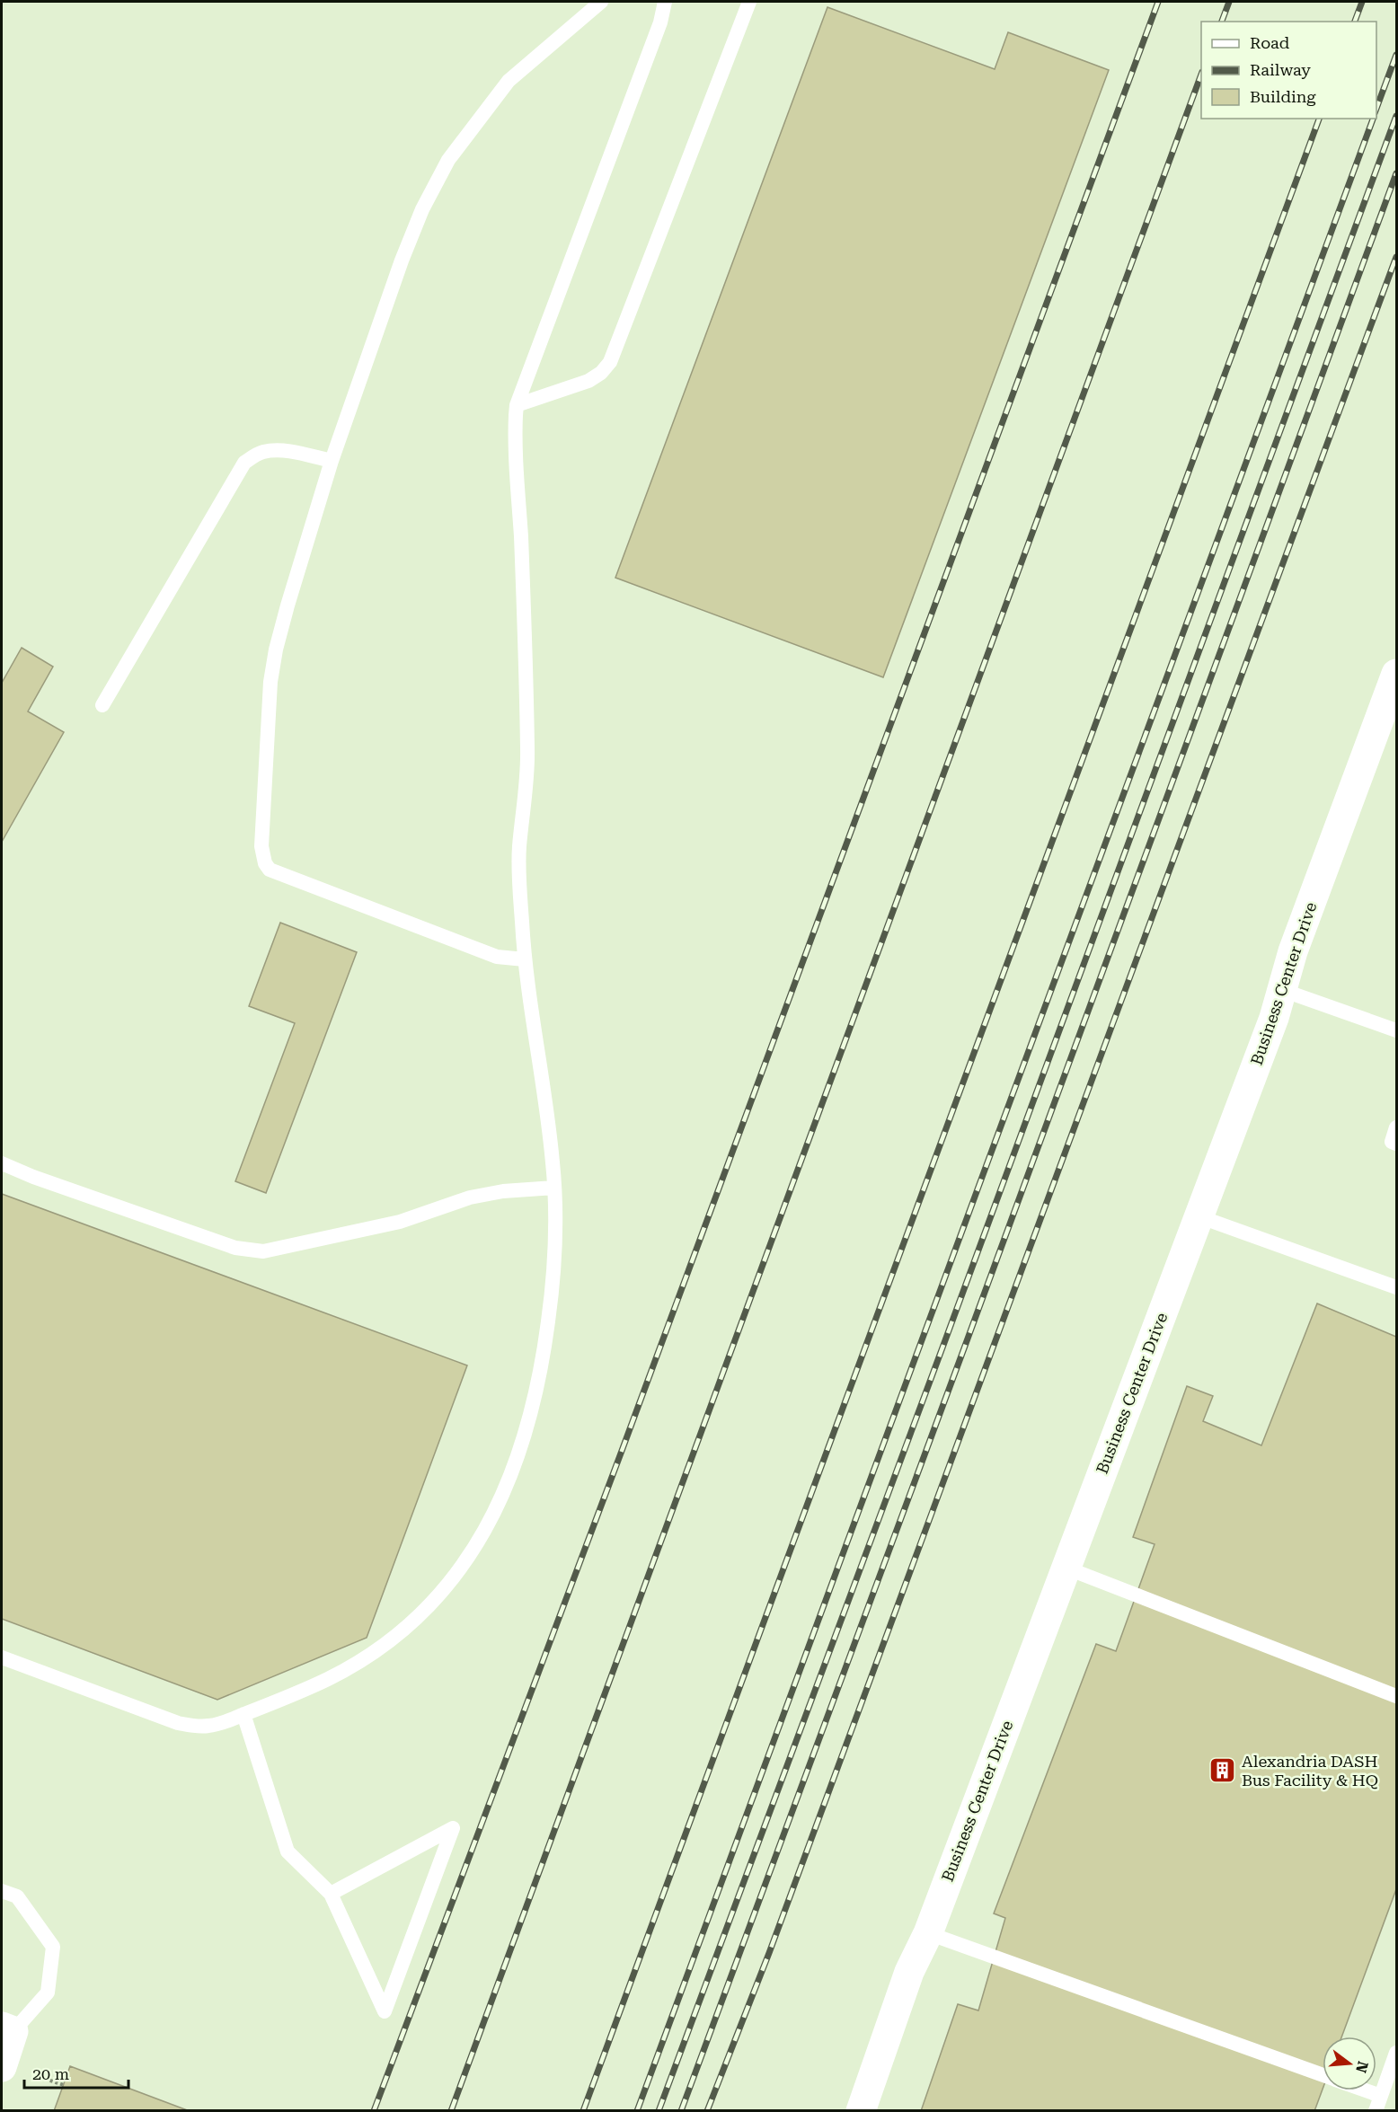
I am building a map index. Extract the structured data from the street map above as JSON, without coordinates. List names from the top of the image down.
{
  "streets": {
    "street": ["Business Center Drive"]
  },
  "places": {
    "building": ["Alexandria DASH Bus Facility & HQ"]
  },
  "legend": ["Road", "Railway", "Building"],
  "scale_bar": "20 m",
  "north": "right"
}
